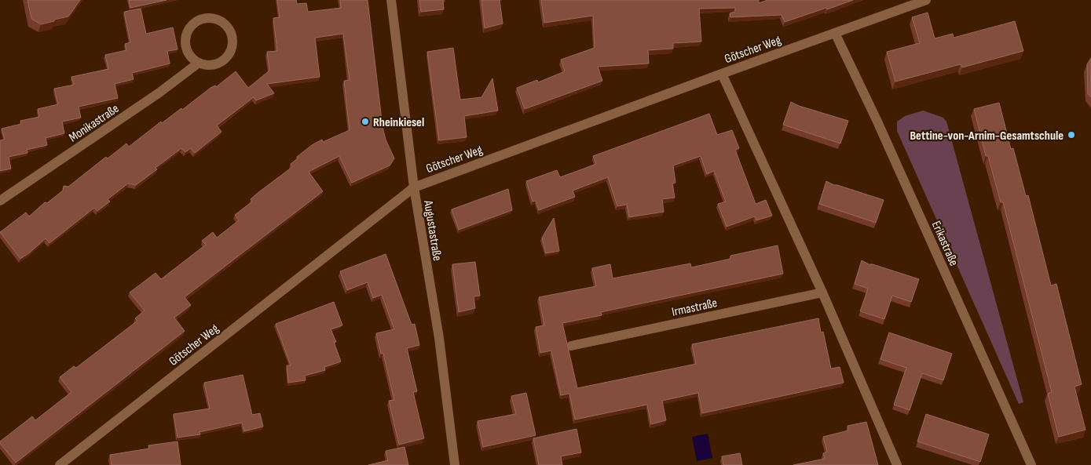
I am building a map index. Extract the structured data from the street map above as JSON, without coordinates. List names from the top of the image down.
{
  "streets": {
    "street": [
      "Götscher Weg",
      "Monikastraße",
      "Augustastraße",
      "Erikastraße",
      "Irmastraße"
    ]
  },
  "crossings": [
    ["Götscher Weg", "Augustastraße"],
    ["Götscher Weg", "Erikastraße"]
  ],
  "places": ["Rheinkiesel", "Bettine-von-Arnim-Gesamtschule"]
}
